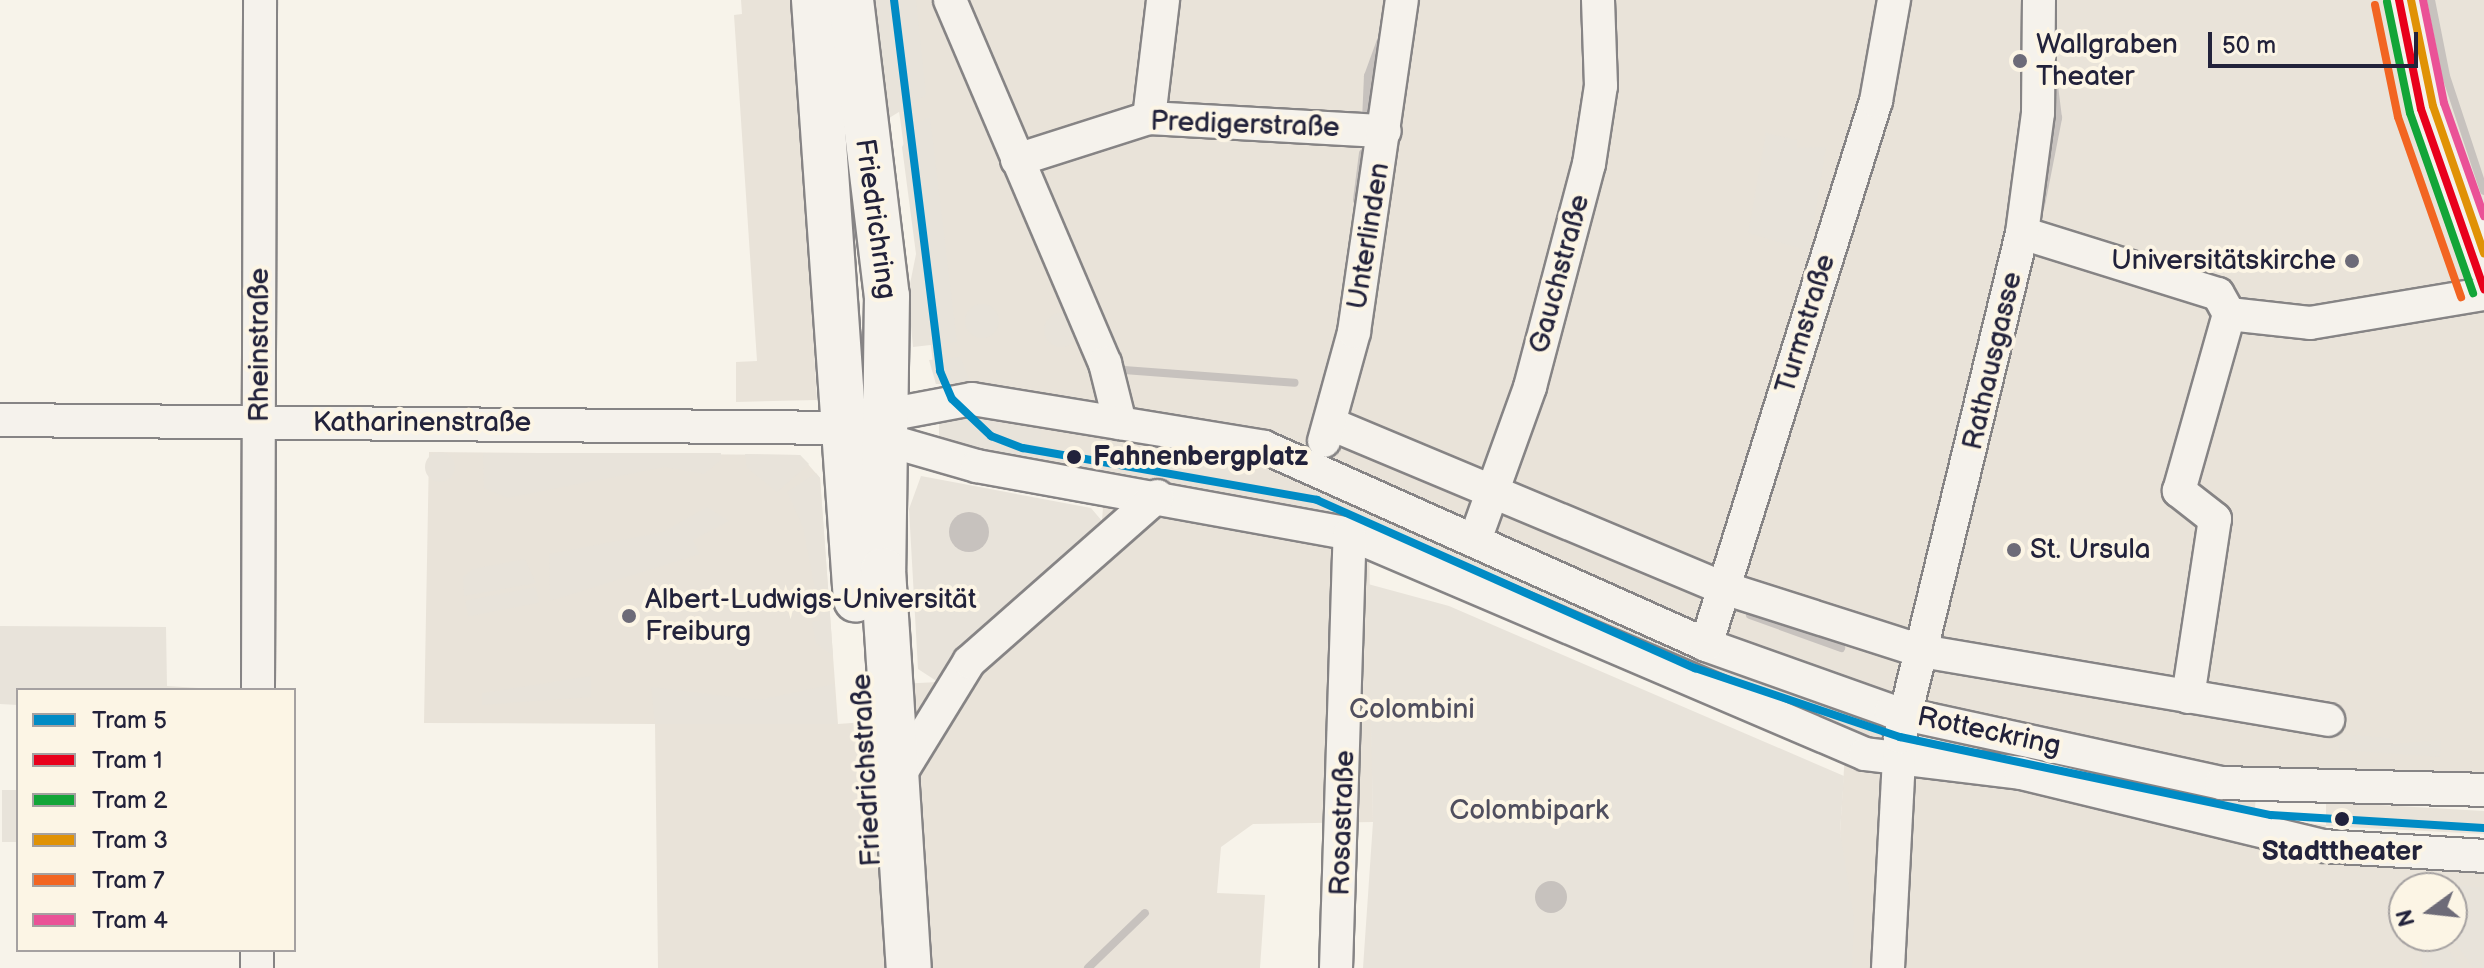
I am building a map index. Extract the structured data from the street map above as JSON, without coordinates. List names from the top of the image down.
{
  "streets": {
    "main road": ["Friedrichring", "Friedrichstraße"],
    "street": [
      "Predigerstraße",
      "Unterlinden",
      "Gauchstraße",
      "Turmstraße",
      "Rheinstraße",
      "Rathausgasse",
      "Katharinenstraße",
      "Rotteckring",
      "Rosastraße"
    ]
  },
  "crossings": [
    ["Predigerstraße", "Unterlinden"],
    ["Friedrichring", "Katharinenstraße"],
    ["Friedrichring", "Friedrichstraße"],
    ["Unterlinden", "Rotteckring"],
    ["Gauchstraße", "Rotteckring"],
    ["Turmstraße", "Rotteckring"],
    ["Rheinstraße", "Katharinenstraße"],
    ["Rathausgasse", "Rotteckring"],
    ["Katharinenstraße", "Friedrichstraße"],
    ["Rotteckring", "Rosastraße"]
  ],
  "parks": ["Colombini", "Colombipark"],
  "places": [
    "Wallgraben Theater",
    "Universitätskirche",
    "Fahnenbergplatz",
    "St. Ursula",
    "Albert-Ludwigs-Universität Freiburg",
    "Stadttheater"
  ],
  "lines": [
    "tram line 5",
    "tram line 1",
    "tram line 3",
    "tram line 4",
    "tram line 2",
    "tram line 7"
  ],
  "legend": [
    "Tram 5",
    "Tram 1",
    "Tram 2",
    "Tram 3",
    "Tram 7",
    "Tram 4"
  ],
  "scale_bar": "50 m",
  "north": "left"
}
